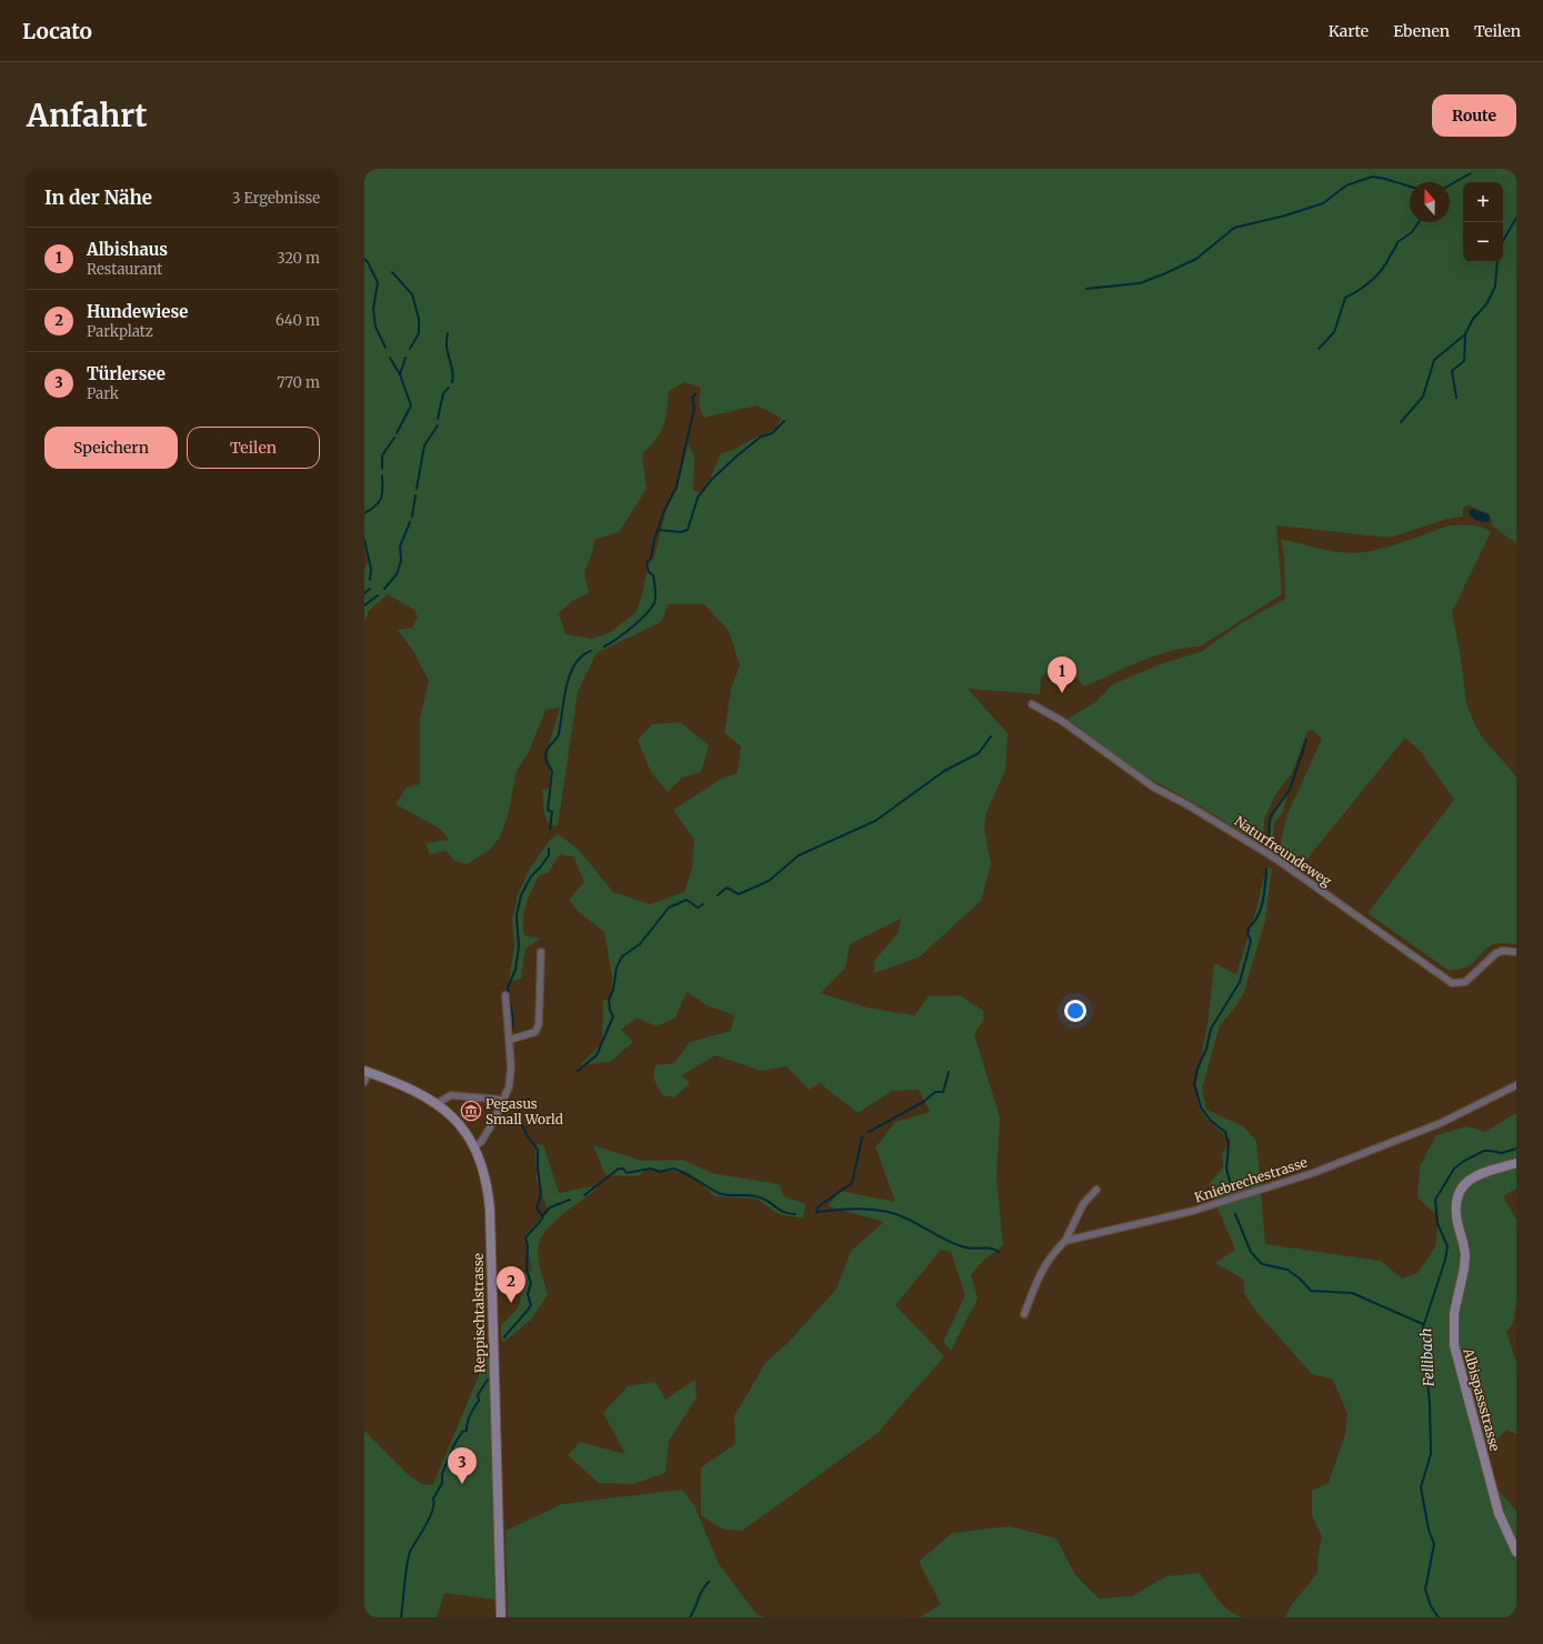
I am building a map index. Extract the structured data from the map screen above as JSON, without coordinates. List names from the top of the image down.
{
  "streets": {
    "main road": ["Reppischtalstrasse", "Albispassstrasse"],
    "street": ["Naturfreundeweg", "Kniebrechestrasse"]
  },
  "water": ["Fellibach"],
  "places": {
    "museum": ["Pegasus Small World"]
  },
  "north": "top",
  "page": {
    "header": "Locato",
    "nav": ["Karte", "Ebenen", "Teilen"],
    "buttons": [
      "Route",
      ["Speichern", "Teilen"]
    ],
    "title": "Anfahrt",
    "heading": ["In der Nähe", "3 Ergebnisse"],
    "map_buttons": ["+", "−"],
    "list": [
      {
        "mark": "1",
        "name": "Albishaus",
        "note": "Restaurant",
        "value": "320 m"
      },
      {
        "mark": "2",
        "name": "Hundewiese",
        "note": "Parkplatz",
        "value": "640 m"
      },
      {
        "mark": "3",
        "name": "Türlersee",
        "note": "Park",
        "value": "770 m"
      }
    ],
    "pins": ["1", "2", "3"]
  }
}
